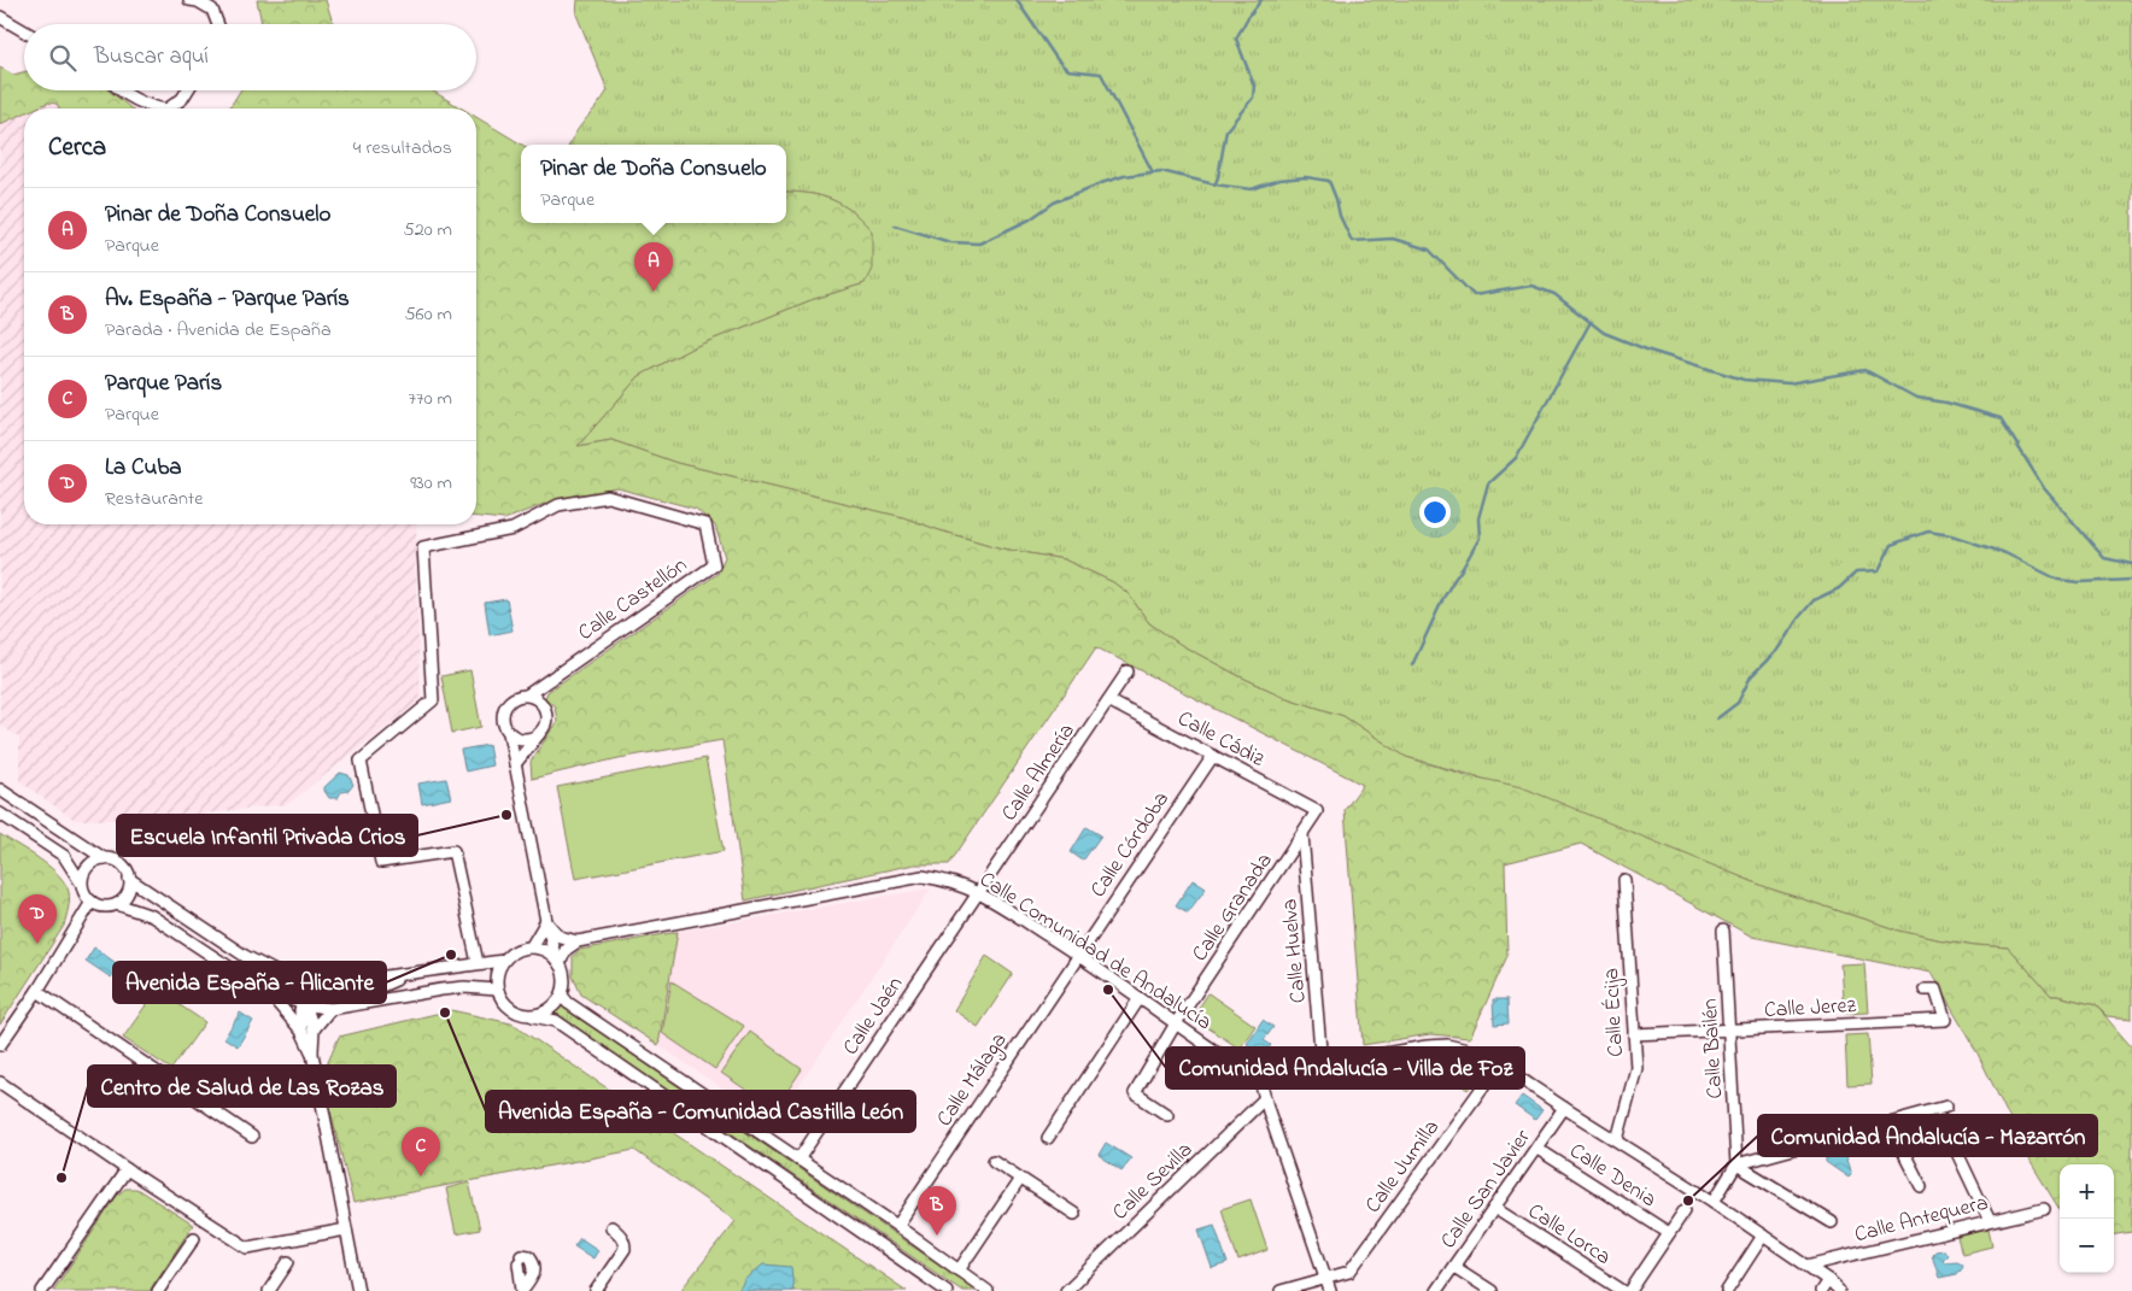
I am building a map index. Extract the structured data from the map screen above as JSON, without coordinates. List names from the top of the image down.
{
  "streets": {
    "street": [
      "Calle Castellón",
      "Calle Cádiz",
      "Calle Almería",
      "Calle Córdoba",
      "Calle Granada",
      "Calle Comunidad de Andalucía",
      "Calle Huelva",
      "Calle Jerez",
      "Calle Écija",
      "Calle Jaén",
      "Calle Bailén",
      "Calle Málaga",
      "Calle Jumilla",
      "Calle Denia",
      "Calle Sevilla",
      "Calle San Javier",
      "Calle Antequera",
      "Calle Lorca"
    ]
  },
  "crossings": [
    ["Calle Cádiz", "Calle Almería"],
    ["Calle Cádiz", "Calle Córdoba"],
    ["Calle Cádiz", "Calle Granada"],
    ["Calle Almería", "Calle Comunidad de Andalucía"],
    ["Calle Almería", "Calle Jaén"],
    ["Calle Córdoba", "Calle Comunidad de Andalucía"],
    ["Calle Córdoba", "Calle Málaga"],
    ["Calle Granada", "Calle Comunidad de Andalucía"],
    ["Calle Granada", "Calle Huelva"],
    ["Calle Comunidad de Andalucía", "Calle Jaén"],
    ["Calle Comunidad de Andalucía", "Calle Málaga"],
    ["Calle Jerez", "Calle Écija"],
    ["Calle Jerez", "Calle Bailén"],
    ["Calle Denia", "Calle San Javier"],
    ["Calle San Javier", "Calle Lorca"]
  ],
  "places": [
    "Escuela Infantil Privada Crios",
    "Avenida España - Alicante",
    "Comunidad Andalucía - Villa de Foz",
    "Avenida España - Comunidad Castilla León",
    "Centro de Salud de Las Rozas",
    "Comunidad Andalucía - Mazarrón"
  ],
  "page": {
    "search": "Buscar aquí",
    "heading": ["Cerca", "4 resultados"],
    "popup": ["Pinar de Doña Consuelo", "Parque"],
    "list": [
      {
        "mark": "A",
        "name": "Pinar de Doña Consuelo",
        "note": "Parque",
        "value": "520 m"
      },
      {
        "mark": "B",
        "name": "Av. España - Parque París",
        "note": "Parada · Avenida de España",
        "value": "560 m"
      },
      {
        "mark": "C",
        "name": "Parque París",
        "note": "Parque",
        "value": "770 m"
      },
      {
        "mark": "D",
        "name": "La Cuba",
        "note": "Restaurante",
        "value": "930 m"
      }
    ],
    "pins": [
      "A",
      "D",
      "C",
      "B"
    ],
    "map_buttons": ["+", "−"]
  }
}
